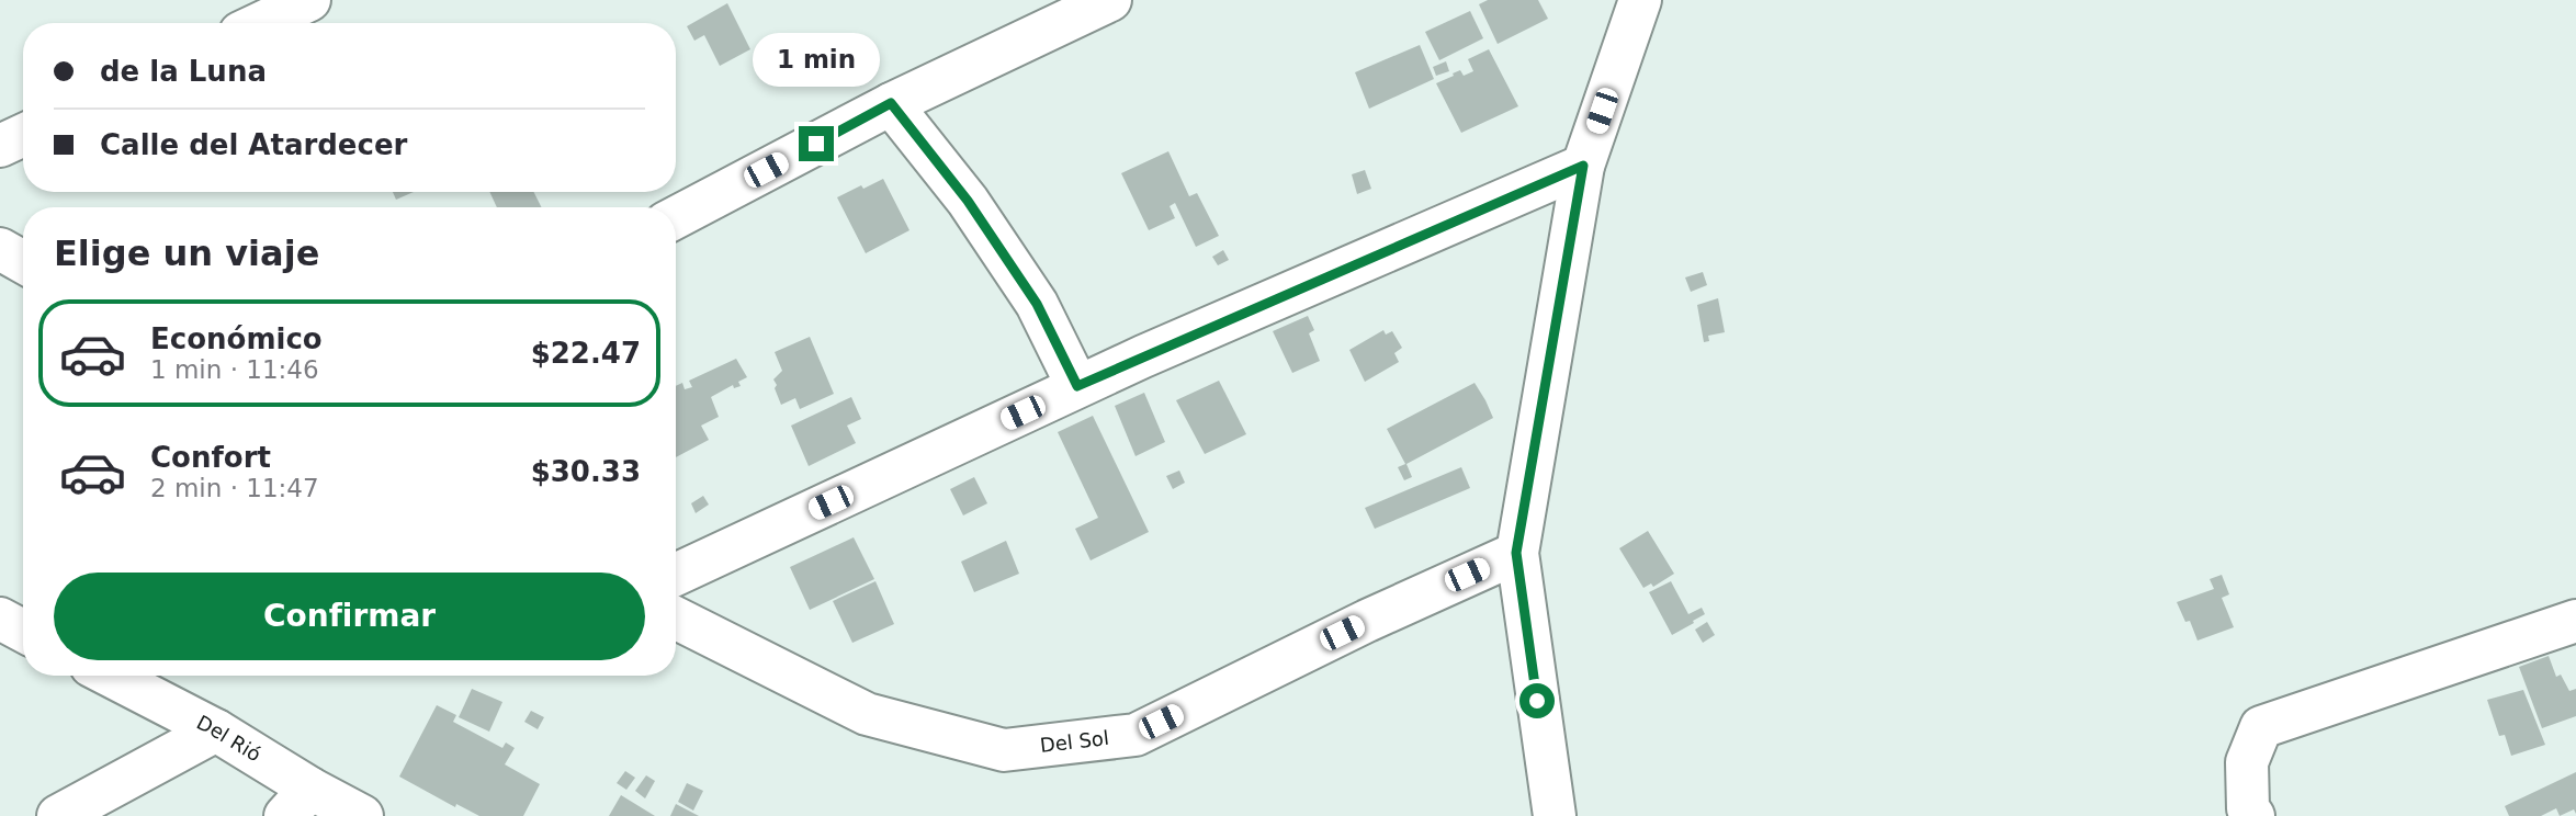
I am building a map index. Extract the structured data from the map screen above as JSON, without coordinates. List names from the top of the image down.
{
  "streets": {
    "street": ["Del Rió", "Del Sol"]
  },
  "page": {
    "banner": ["de la Luna", "Calle del Atardecer"],
    "bubble": "1 min",
    "heading": "Elige un viaje",
    "list": [
      {
        "name": "Económico",
        "note": "1 min · 11:46",
        "value": "$22.47"
      },
      {
        "name": "Confort",
        "note": "2 min · 11:47",
        "value": "$30.33"
      }
    ],
    "buttons": "Confirmar"
  }
}
